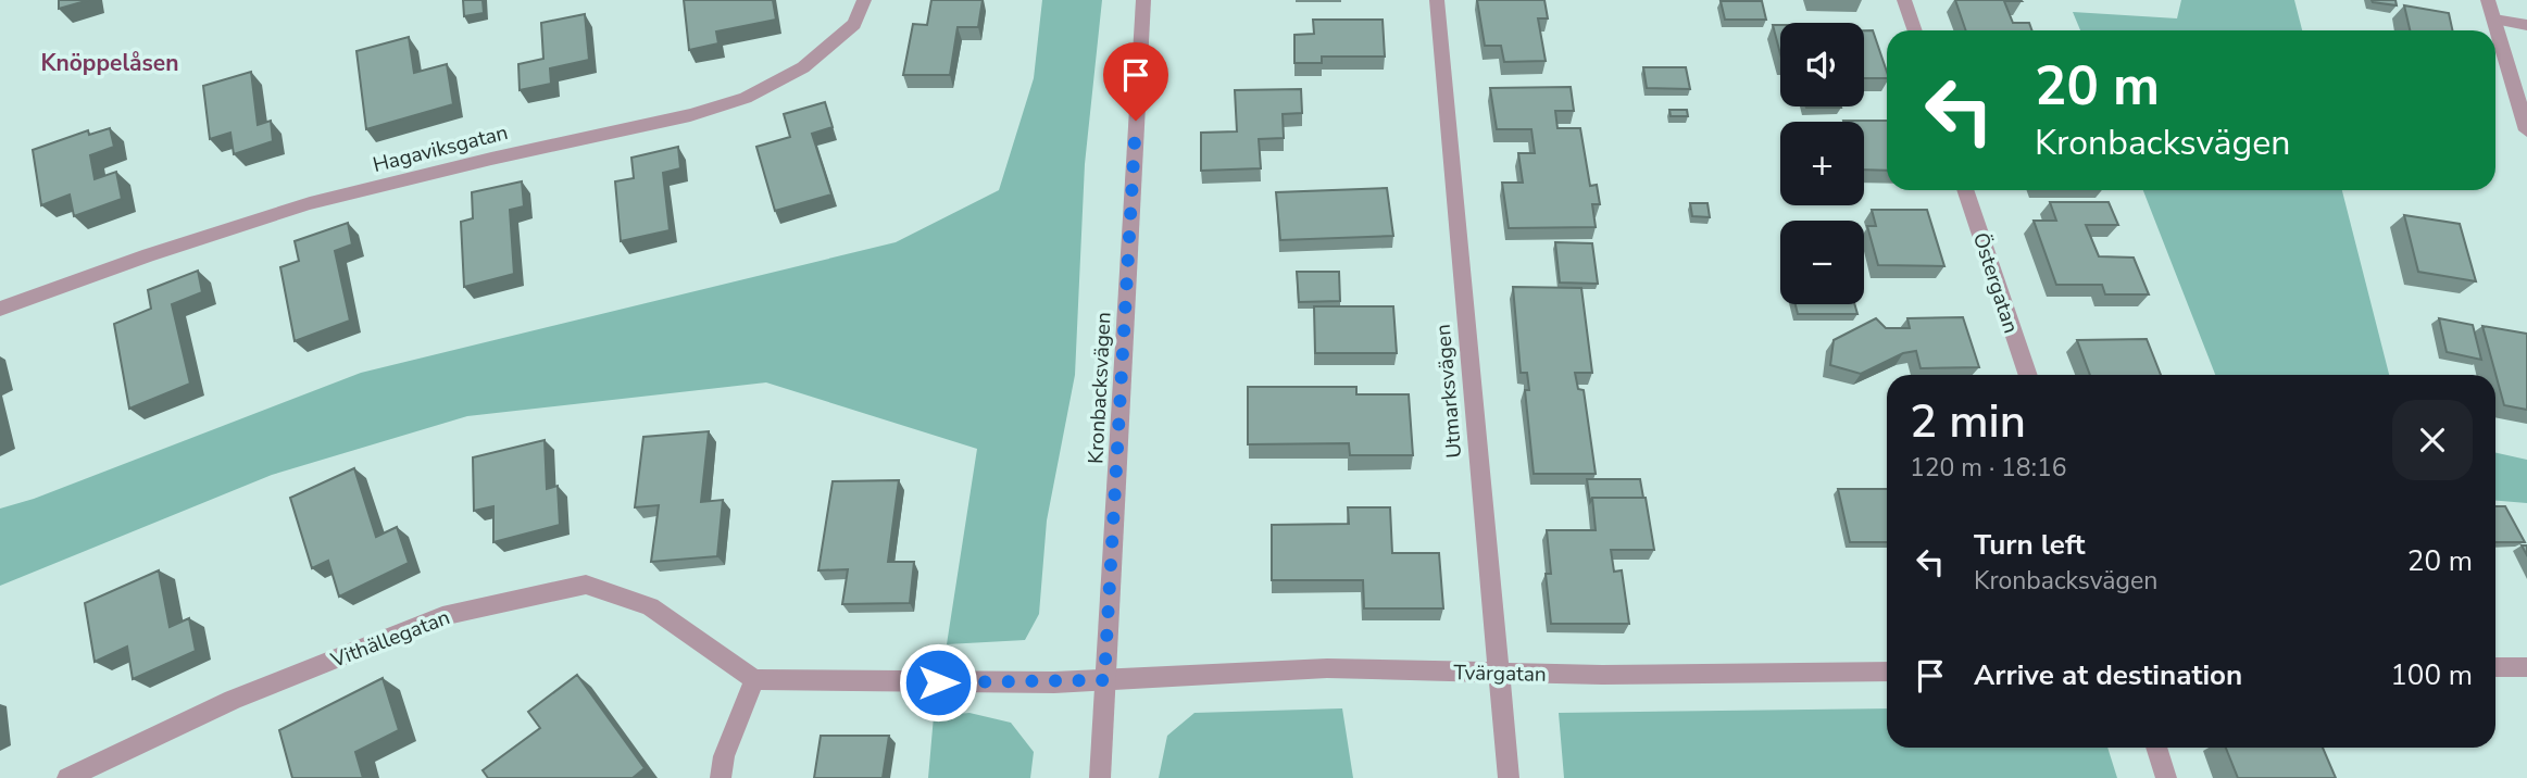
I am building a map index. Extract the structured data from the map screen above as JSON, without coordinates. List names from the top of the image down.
{
  "streets": {
    "street": [
      "Hagaviksgatan",
      "Östergatan",
      "Kronbacksvägen",
      "Utmarksvägen",
      "Vithällegatan",
      "Tvärgatan"
    ]
  },
  "crossings": [
    ["Kronbacksvägen", "Tvärgatan"],
    ["Utmarksvägen", "Tvärgatan"]
  ],
  "districts": ["Knöppelåsen"],
  "page": {
    "map_buttons": ["+", "−"],
    "turn": ["20 m", "Kronbacksvägen"],
    "heading": ["2 min", "120 m · 18:16"],
    "list": [
      {
        "name": "Turn left",
        "note": "Kronbacksvägen",
        "value": "20 m"
      },
      {
        "name": "Arrive at destination",
        "value": "100 m"
      }
    ]
  }
}
